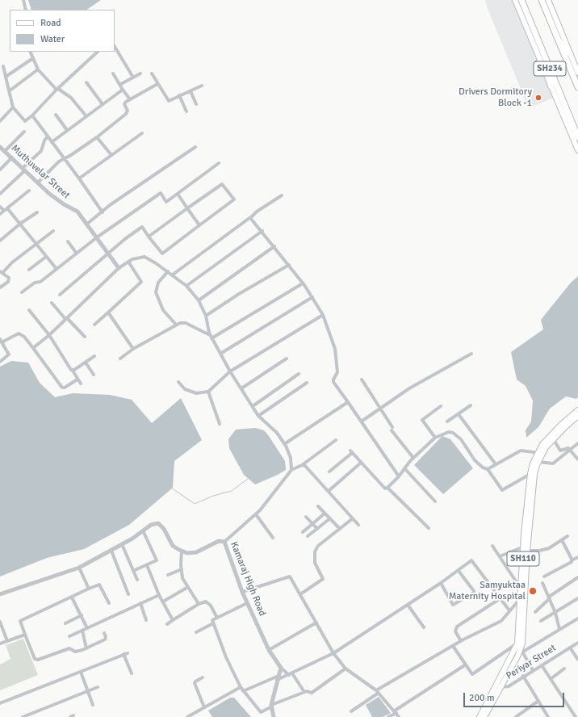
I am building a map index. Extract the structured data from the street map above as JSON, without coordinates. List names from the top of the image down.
{
  "streets": {
    "highway": ["SH234"],
    "main road": ["SH110"],
    "street": ["Muthuvelar Street", "Kamaraj High Road", "Periyar Street"]
  },
  "crossings": [
    ["SH110", "Periyar Street"]
  ],
  "places": ["Drivers Dormitory Block -1", "Samyuktaa Maternity Hospital"],
  "legend": ["Road", "Water"],
  "scale_bar": "200 m"
}
